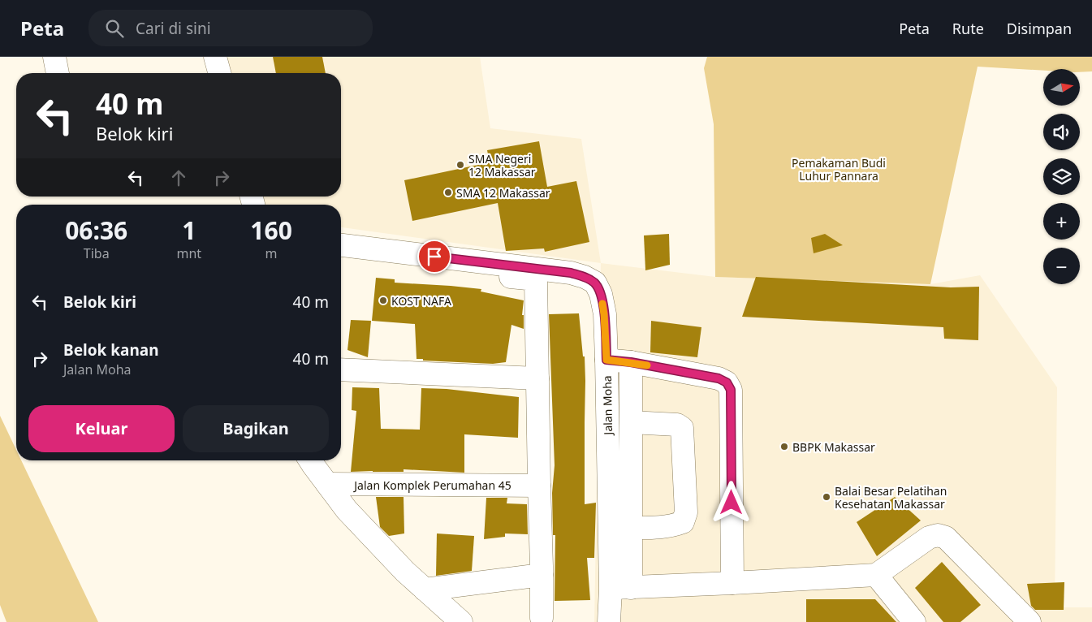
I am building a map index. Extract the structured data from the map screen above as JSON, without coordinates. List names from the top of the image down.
{
  "streets": {
    "street": ["Jalan Moha", "Jalan Komplek Perumahan 45"]
  },
  "parks": ["Pemakaman Budi Luhur Pannara"],
  "places": [
    "SMA Negeri 12 Makassar",
    "SMA 12 Makassar",
    "KOST NAFA",
    "BBPK Makassar",
    "Balai Besar Pelatihan Kesehatan Makassar"
  ],
  "north": "right",
  "page": {
    "header": "Peta",
    "search": "Cari di sini",
    "nav": ["Peta", "Rute", "Disimpan"],
    "map_buttons": ["+", "−"],
    "turn": ["40 m", "Belok kiri"],
    "eta": [
      "06:36",
      "Tiba",
      "1",
      "mnt",
      "160",
      "m"
    ],
    "list": [
      {
        "name": "Belok kiri",
        "value": "40 m"
      },
      {
        "name": "Belok kanan",
        "note": "Jalan Moha",
        "value": "40 m"
      }
    ],
    "buttons": ["Keluar", "Bagikan"]
  }
}
